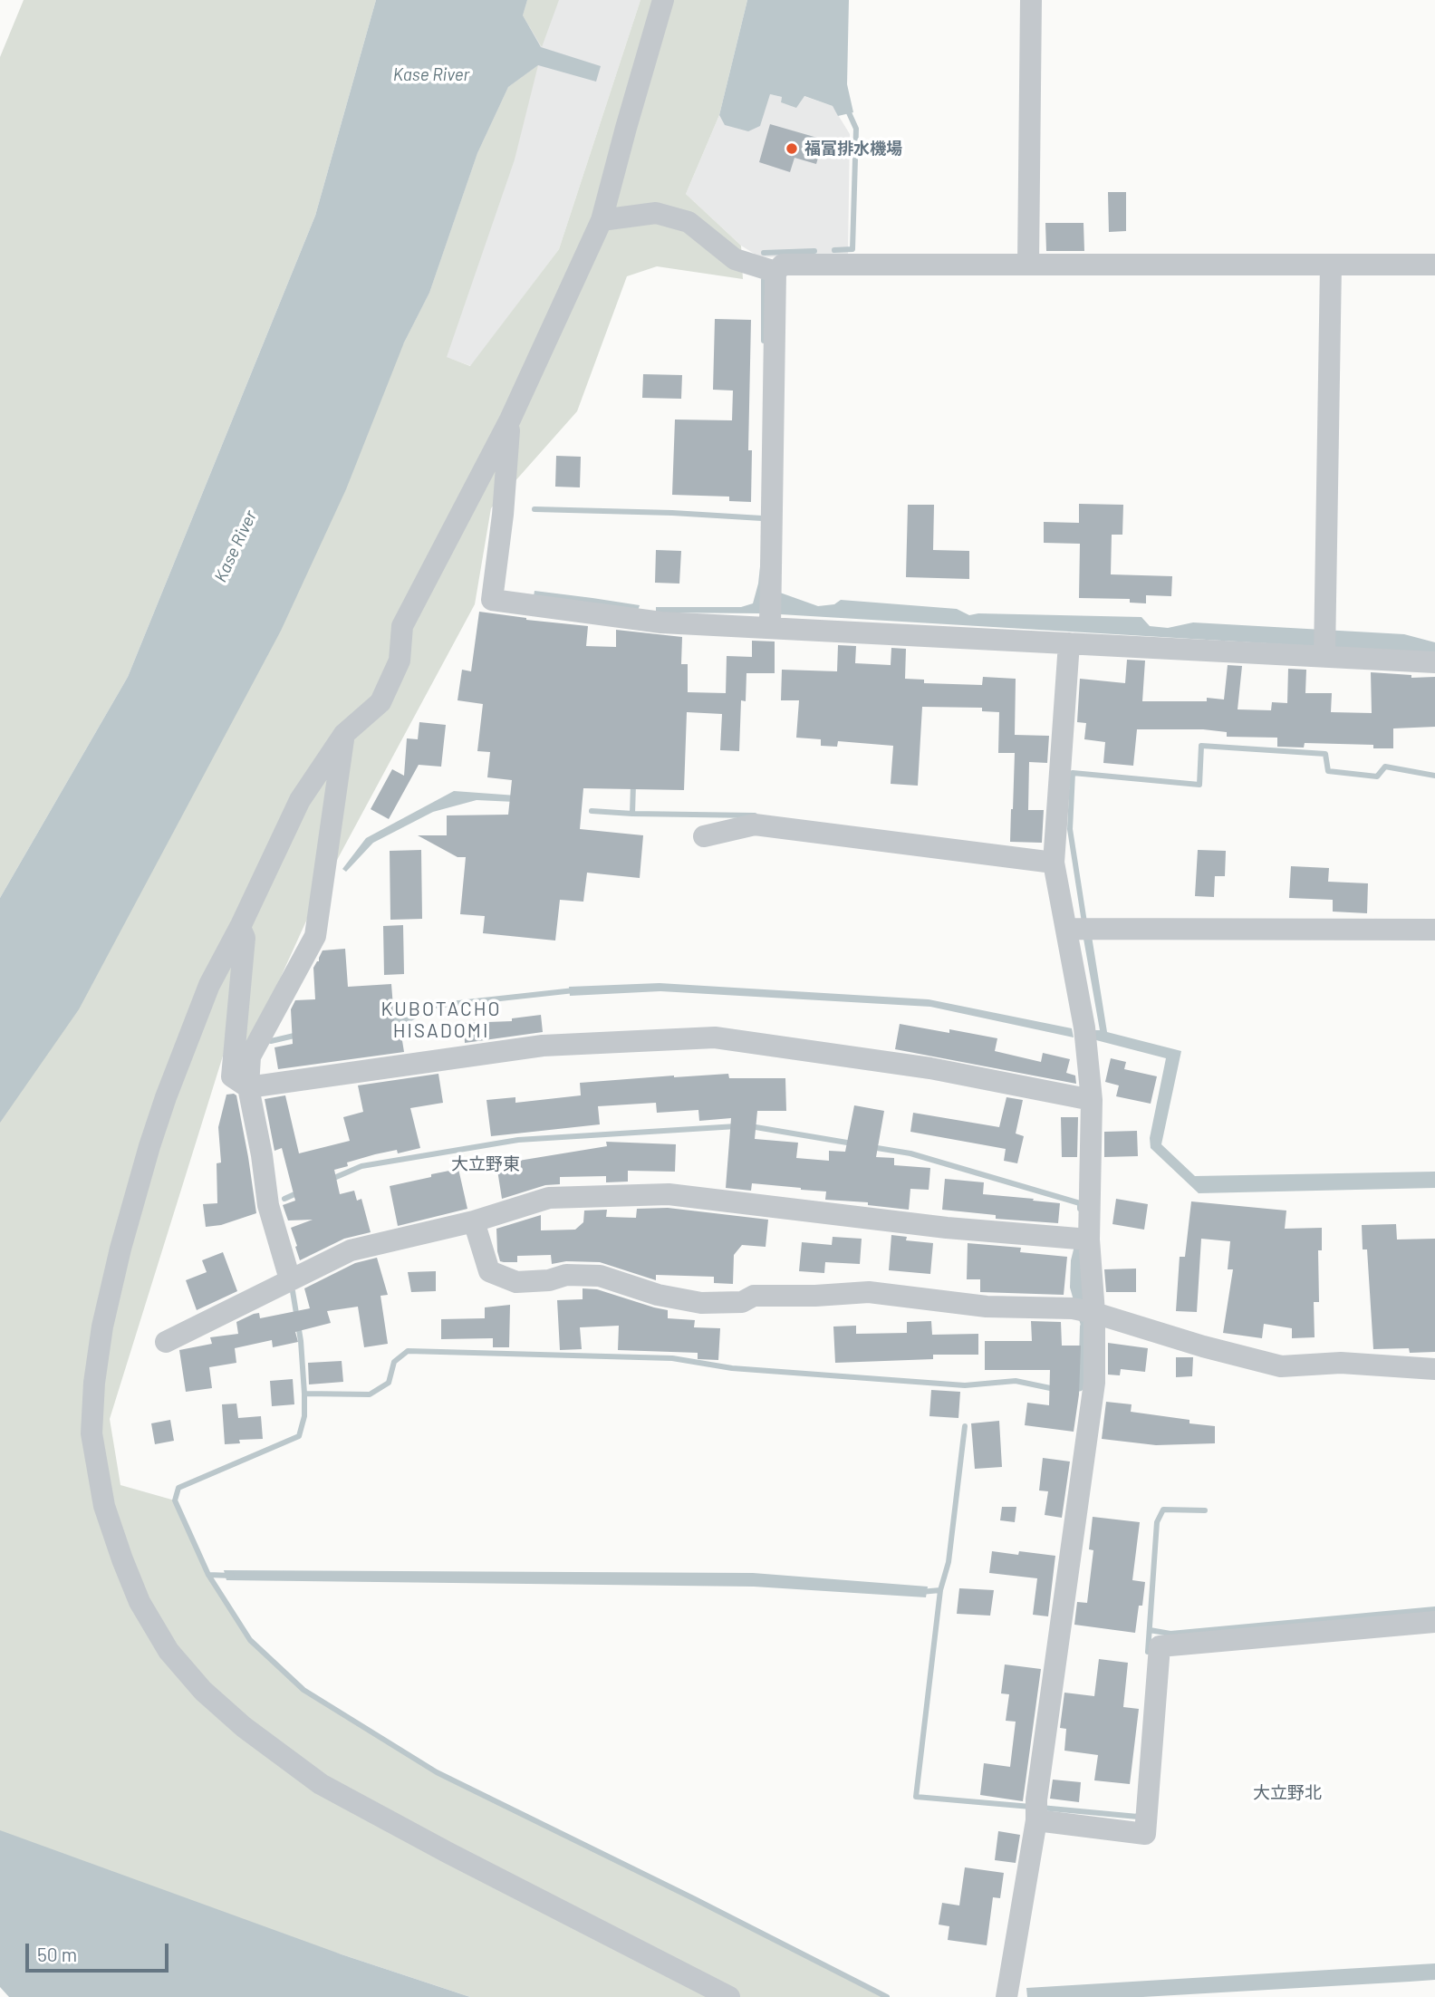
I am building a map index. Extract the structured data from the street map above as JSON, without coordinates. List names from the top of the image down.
{
  "districts": ["KUBOTACHO HISADOMI", "大立野東", "大立野北"],
  "water": ["Kase River"],
  "places": ["福富排水機場"],
  "scale_bar": "50 m"
}
